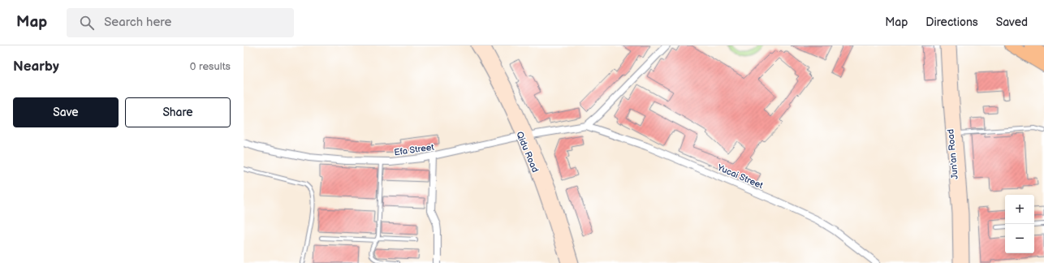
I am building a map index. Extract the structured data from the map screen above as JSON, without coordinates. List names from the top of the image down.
{
  "streets": {
    "street": [
      "Efa Street",
      "Qidu Road",
      "Jun'an Road",
      "Yucai Street"
    ]
  },
  "crossings": [
    ["Efa Street", "Qidu Road"],
    ["Efa Street", "Yucai Street"]
  ],
  "page": {
    "header": "Map",
    "search": "Search here",
    "nav": ["Map", "Directions", "Saved"],
    "heading": ["Nearby", "0 results"],
    "buttons": ["Save", "Share"],
    "map_buttons": ["+", "−"]
  }
}
